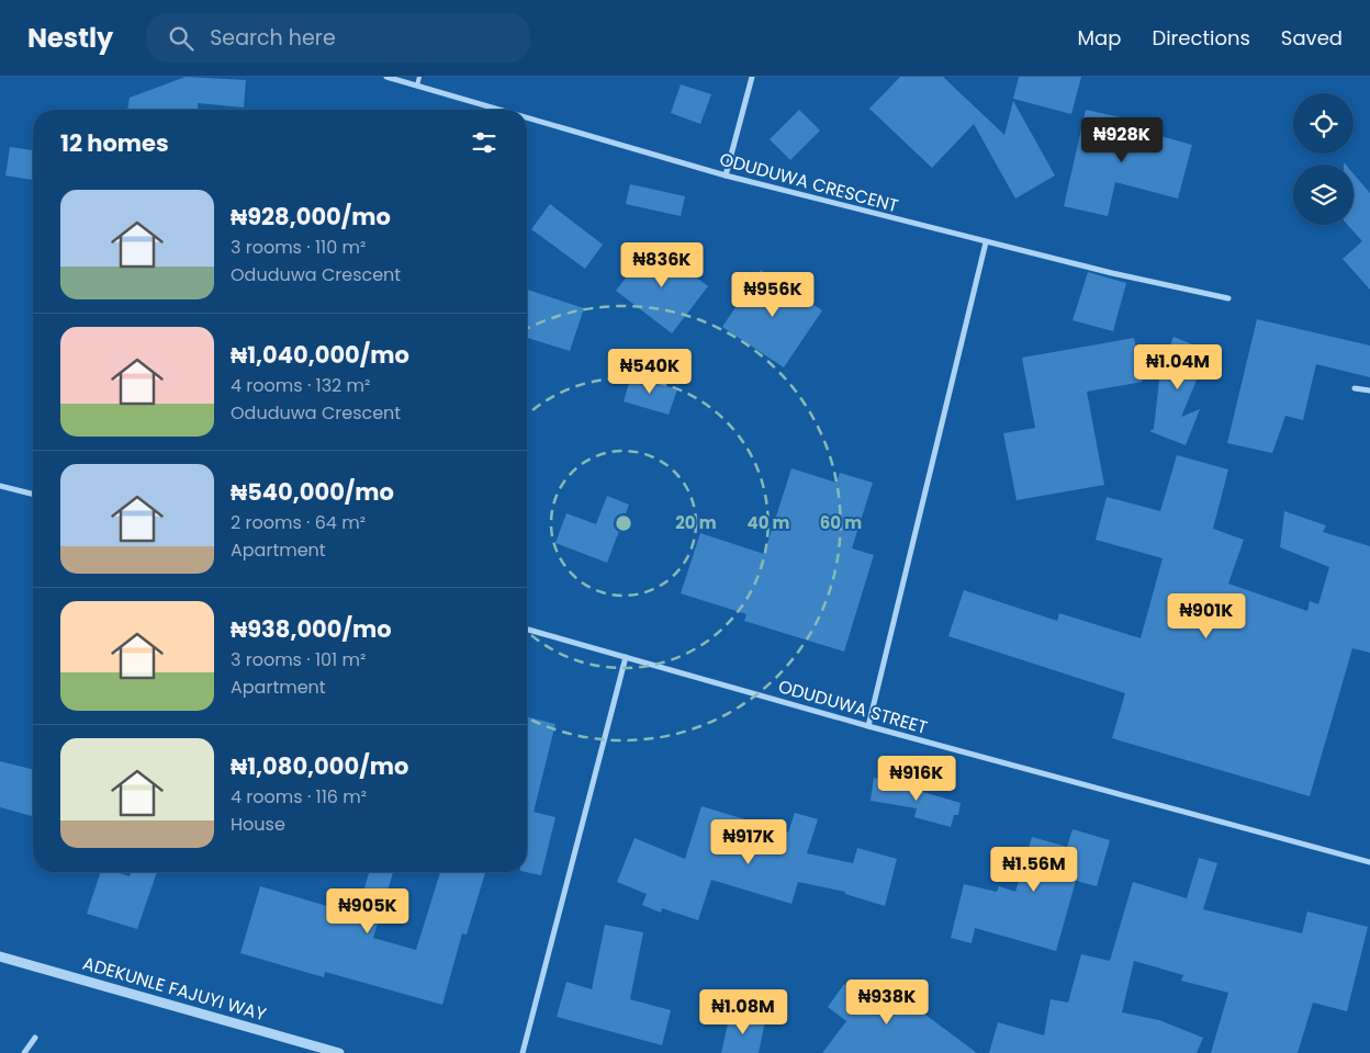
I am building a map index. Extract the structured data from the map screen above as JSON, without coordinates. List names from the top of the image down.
{
  "streets": {
    "street": ["ODUDUWA CRESCENT", "ODUDUWA STREET", "ADEKUNLE FAJUYI WAY"]
  },
  "page": {
    "header": "Nestly",
    "search": "Search here",
    "nav": ["Map", "Directions", "Saved"],
    "heading": "12 homes",
    "price": [
      "₦928K",
      "₦836K",
      "₦956K",
      "₦1.04M",
      "₦540K",
      "₦901K",
      "₦916K",
      "₦917K",
      "₦1.56M",
      "₦905K",
      "₦938K",
      "₦1.08M"
    ],
    "list": [
      {
        "name": "₦928,000/mo",
        "note": "3 rooms · 110 m² · Oduduwa Crescent"
      },
      {
        "name": "₦1,040,000/mo",
        "note": "4 rooms · 132 m² · Oduduwa Crescent"
      },
      {
        "name": "₦540,000/mo",
        "note": "2 rooms · 64 m² · Apartment"
      },
      {
        "name": "₦938,000/mo",
        "note": "3 rooms · 101 m² · Apartment"
      },
      {
        "name": "₦1,080,000/mo",
        "note": "4 rooms · 116 m² · House"
      }
    ]
  },
  "rings": ["20 m", "40 m", "60 m"]
}
